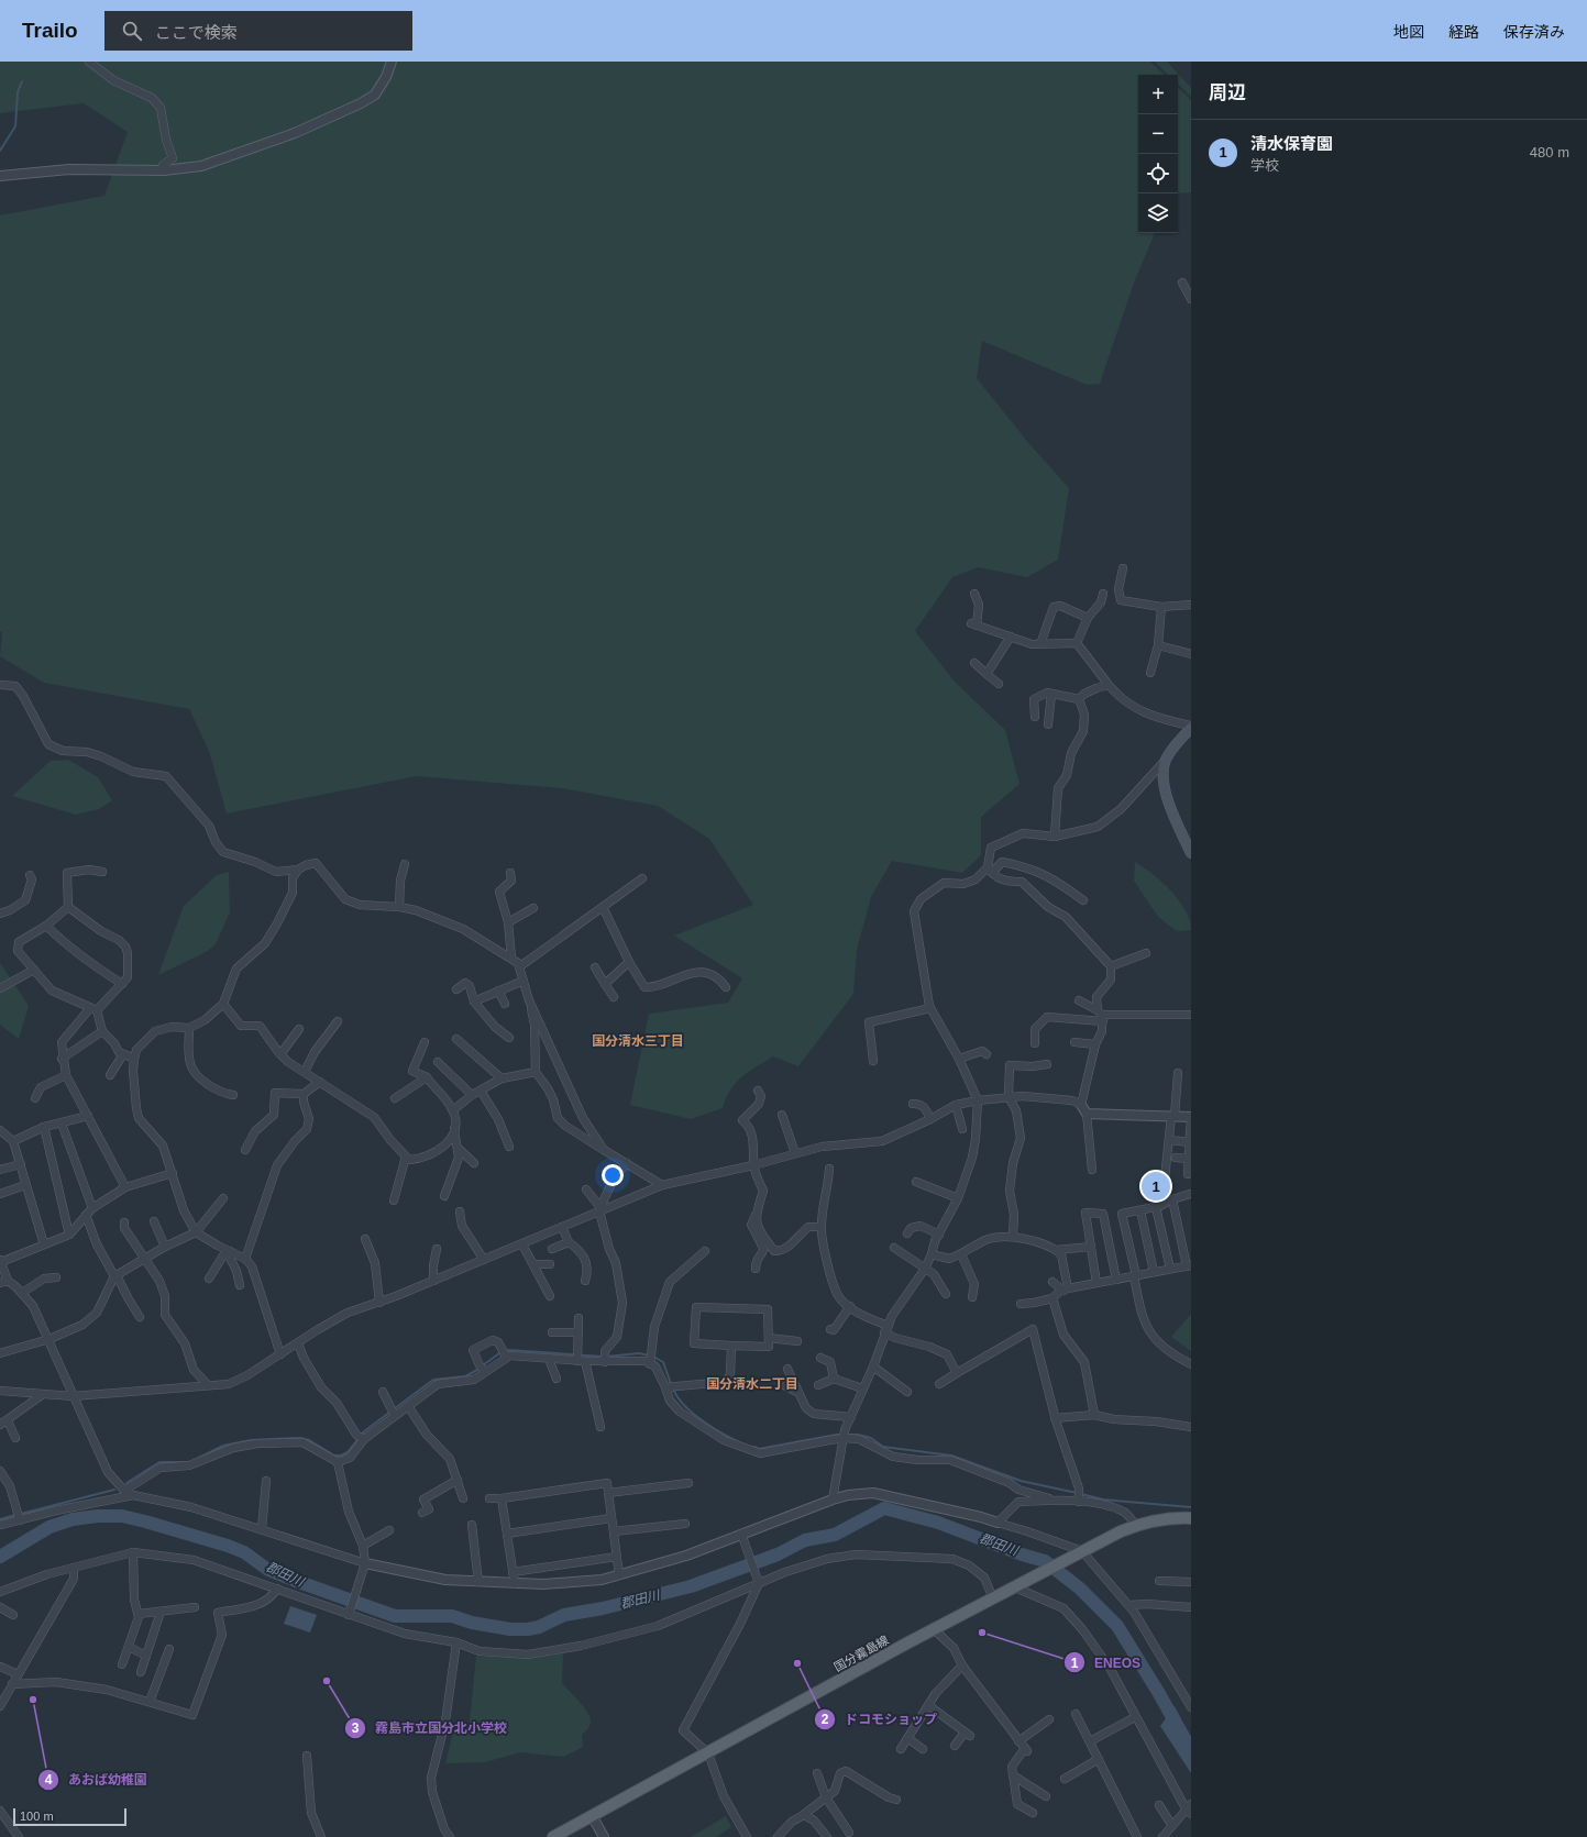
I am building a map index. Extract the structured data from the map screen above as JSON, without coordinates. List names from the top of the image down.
{
  "streets": {
    "main road": ["国分霧島線"]
  },
  "districts": ["国分清水三丁目", "国分清水二丁目"],
  "water": ["郡田川"],
  "places": [
    "ENEOS",
    "ドコモショップ",
    "霧島市立国分北小学校",
    "あおば幼稚園"
  ],
  "scale_bar": "100 m",
  "page": {
    "header": "Trailo",
    "search": "ここで検索",
    "nav": ["地図", "経路", "保存済み"],
    "heading": "周辺",
    "map_buttons": ["+", "−"],
    "list": [
      {
        "mark": "1",
        "name": "清水保育園",
        "note": "学校",
        "value": "480 m"
      }
    ],
    "pins": "1",
    "scale": "100 m"
  }
}
